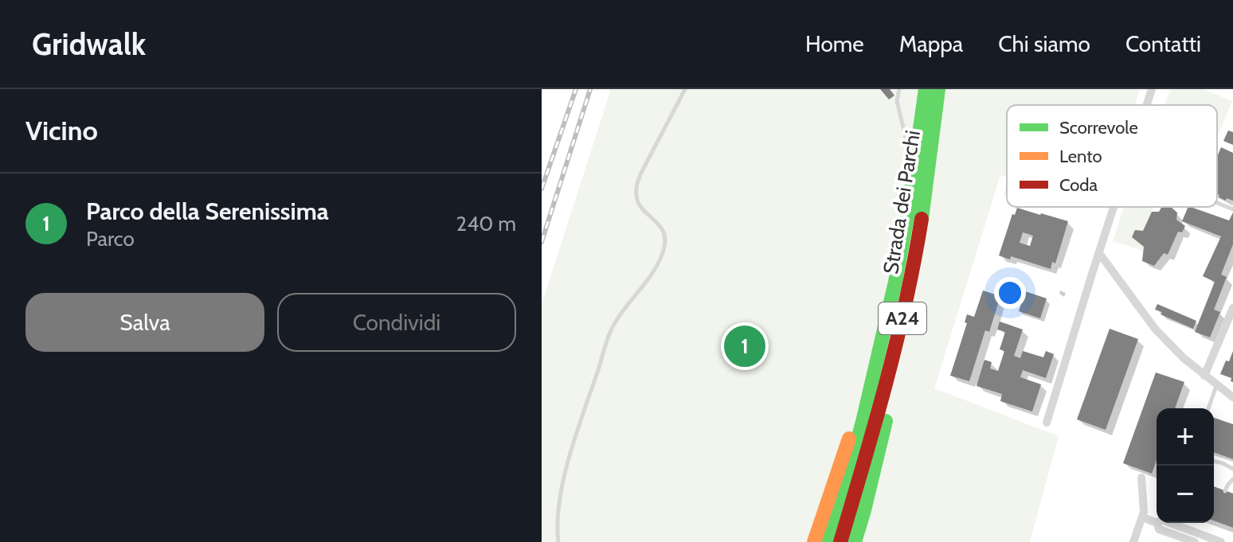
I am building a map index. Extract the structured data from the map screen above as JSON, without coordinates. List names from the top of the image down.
{
  "streets": {
    "highway": ["Strada dei Parchi", "A24"]
  },
  "legend": ["Scorrevole", "Lento", "Coda"],
  "page": {
    "header": "Gridwalk",
    "nav": [
      "Home",
      "Mappa",
      "Chi siamo",
      "Contatti"
    ],
    "heading": "Vicino",
    "list": [
      {
        "mark": "1",
        "name": "Parco della Serenissima",
        "note": "Parco",
        "value": "240 m"
      }
    ],
    "buttons": ["Salva", "Condividi"],
    "pins": "1",
    "map_buttons": ["+", "−"]
  }
}
